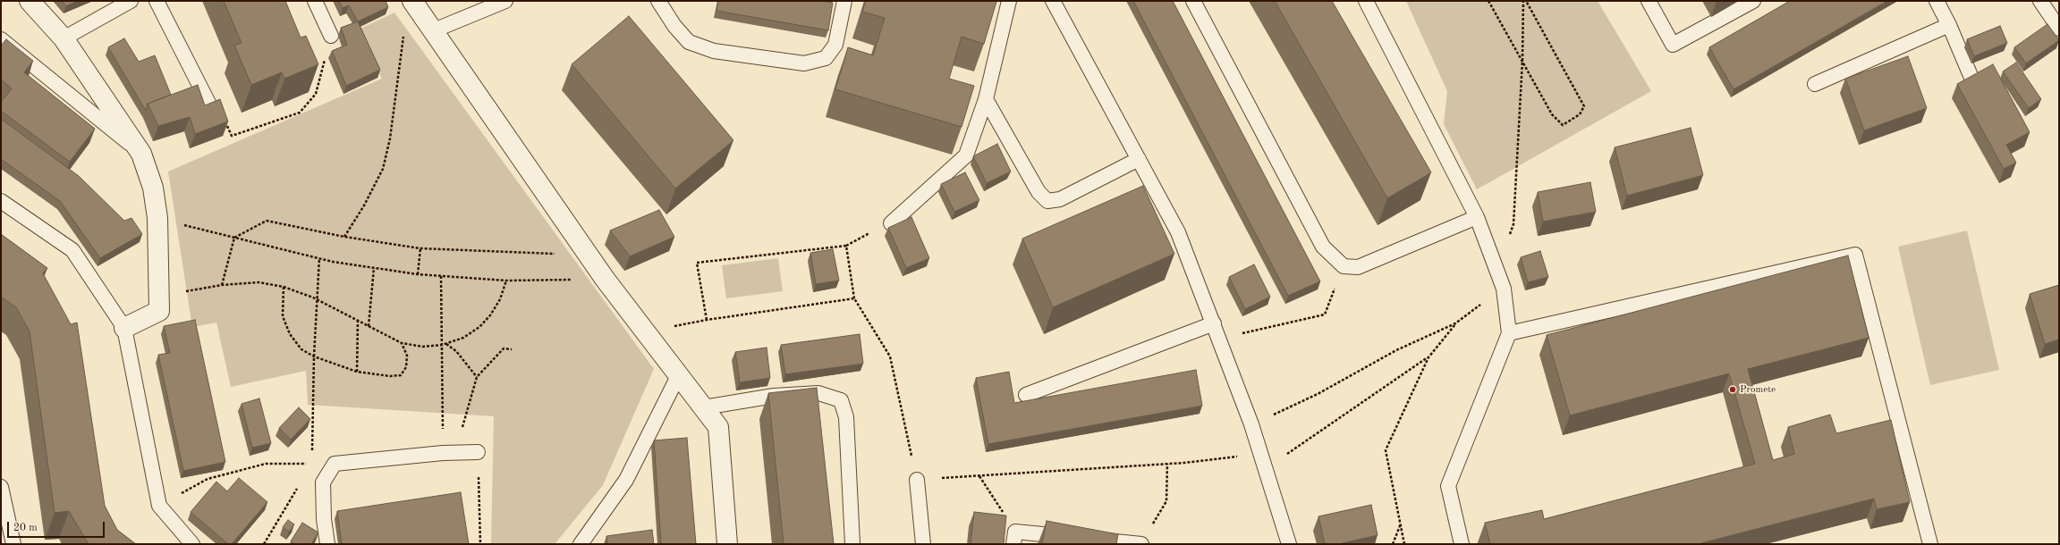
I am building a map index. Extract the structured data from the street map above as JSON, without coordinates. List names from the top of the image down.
{
  "places": ["Promete"],
  "scale_bar": "20 m"
}
